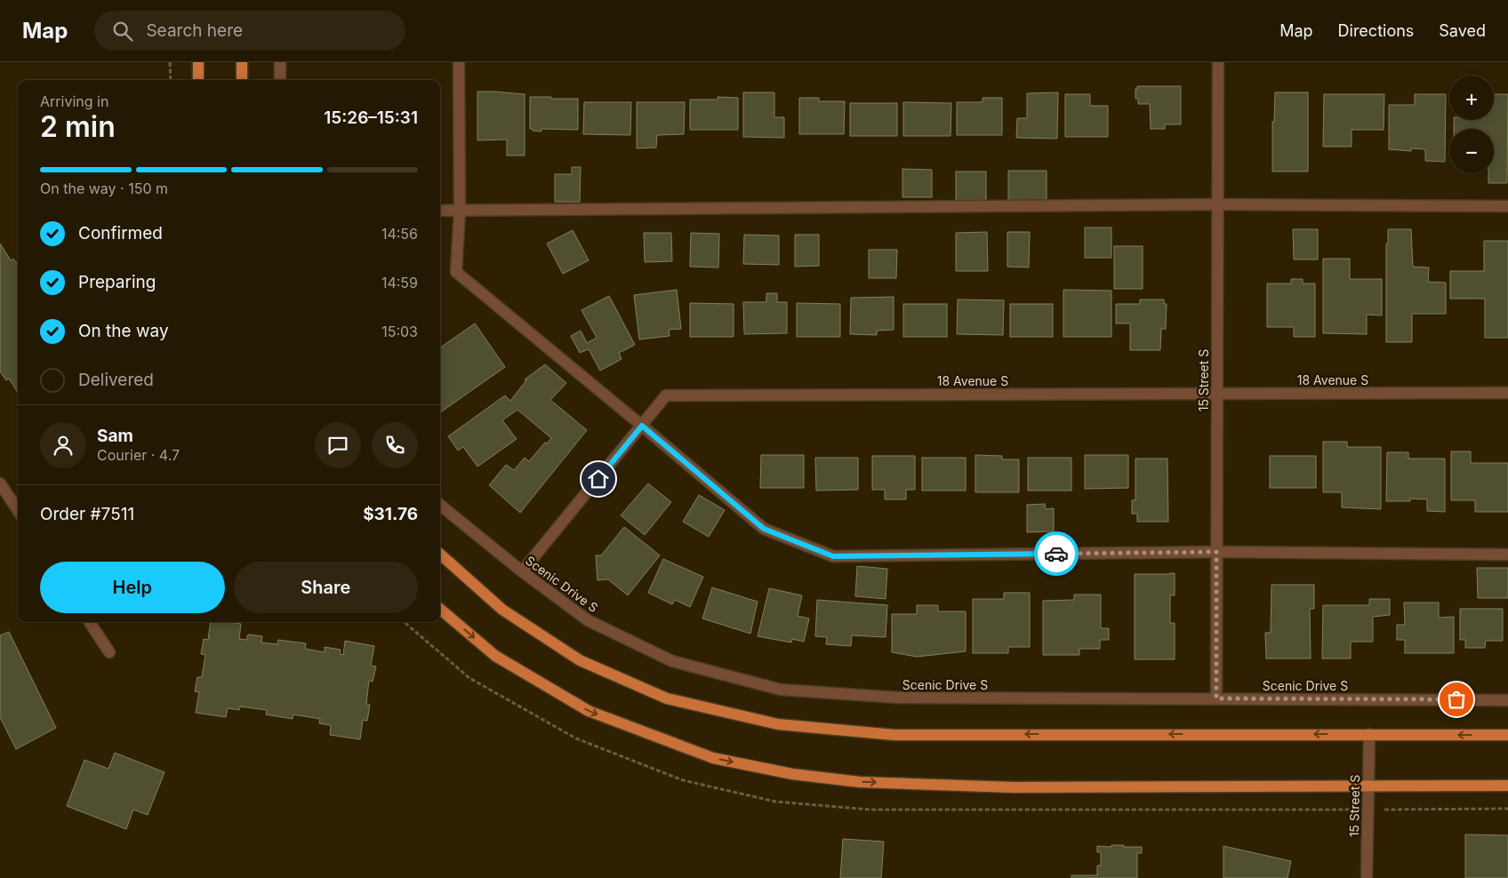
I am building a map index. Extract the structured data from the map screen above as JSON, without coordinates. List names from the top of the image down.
{
  "streets": {
    "street": ["18 Avenue S", "15 Street S", "Scenic Drive S"]
  },
  "crossings": [
    ["18 Avenue S", "15 Street S"],
    ["18 Avenue S", "Scenic Drive S"],
    ["15 Street S", "Scenic Drive S"]
  ],
  "page": {
    "header": "Map",
    "search": "Search here",
    "nav": ["Map", "Directions", "Saved"],
    "map_buttons": ["+", "−"],
    "heading": ["2 min", "Arriving in", "15:26–15:31"],
    "panel": [
      "Sam",
      "Courier · 4.7",
      "Order #7511",
      "$31.76"
    ],
    "bar": "On the way · 150 m",
    "list": [
      ["Confirmed", "14:56"],
      ["Preparing", "14:59"],
      ["On the way", "15:03"],
      "Delivered"
    ],
    "buttons": ["Help", "Share"]
  }
}
